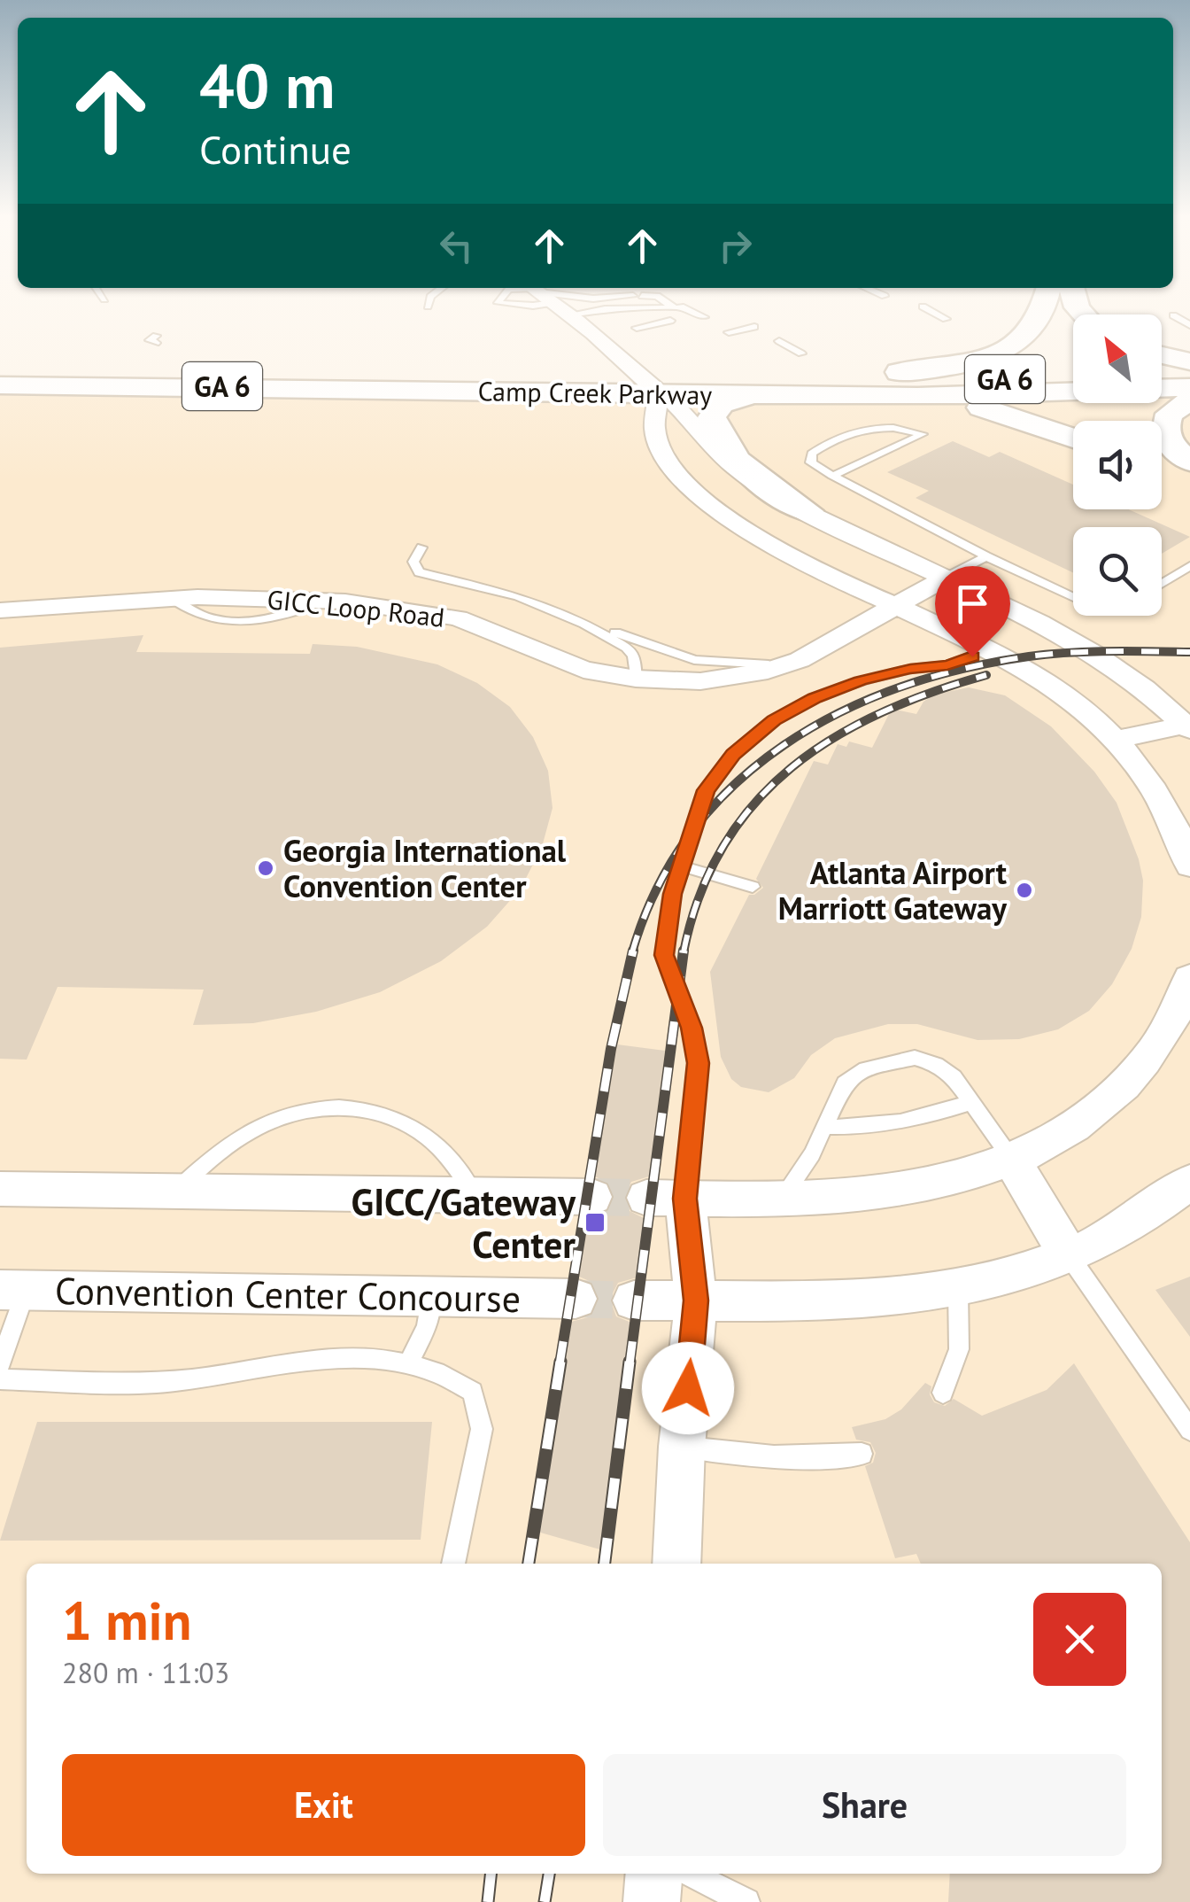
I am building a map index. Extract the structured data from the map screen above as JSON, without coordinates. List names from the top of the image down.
{
  "streets": {
    "main road": ["GA 6", "Camp Creek Parkway"],
    "street": ["GICC Loop Road", "Convention Center Concourse"]
  },
  "places": {
    "other": ["Georgia International Convention Center", "Atlanta Airport Marriott Gateway"],
    "transit": ["GICC/Gateway Center"]
  },
  "north": "top left",
  "page": {
    "turn": ["40 m", "Continue"],
    "heading": ["1 min", "280 m · 11:03"],
    "buttons": ["Exit", "Share"]
  }
}
